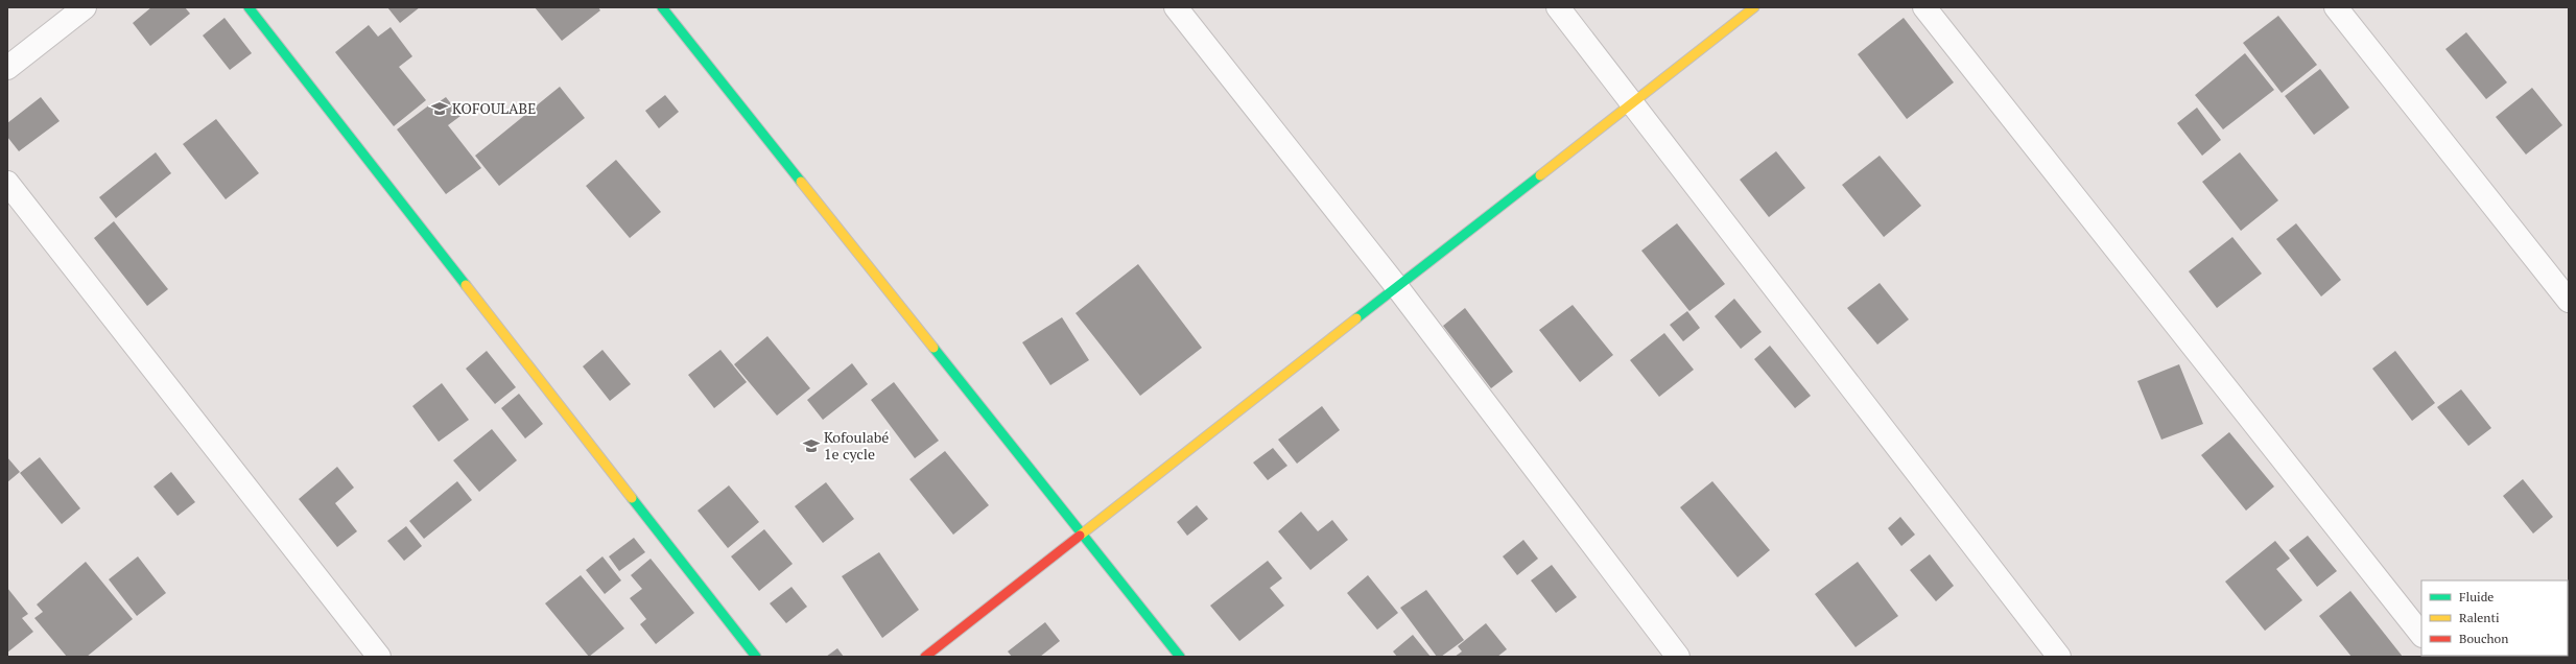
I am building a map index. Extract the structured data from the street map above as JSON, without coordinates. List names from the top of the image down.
{
  "places": {
    "school or university": ["KOFOULABE", "Kofoulabé 1e cycle"]
  },
  "legend": ["Fluide", "Ralenti", "Bouchon"]
}
